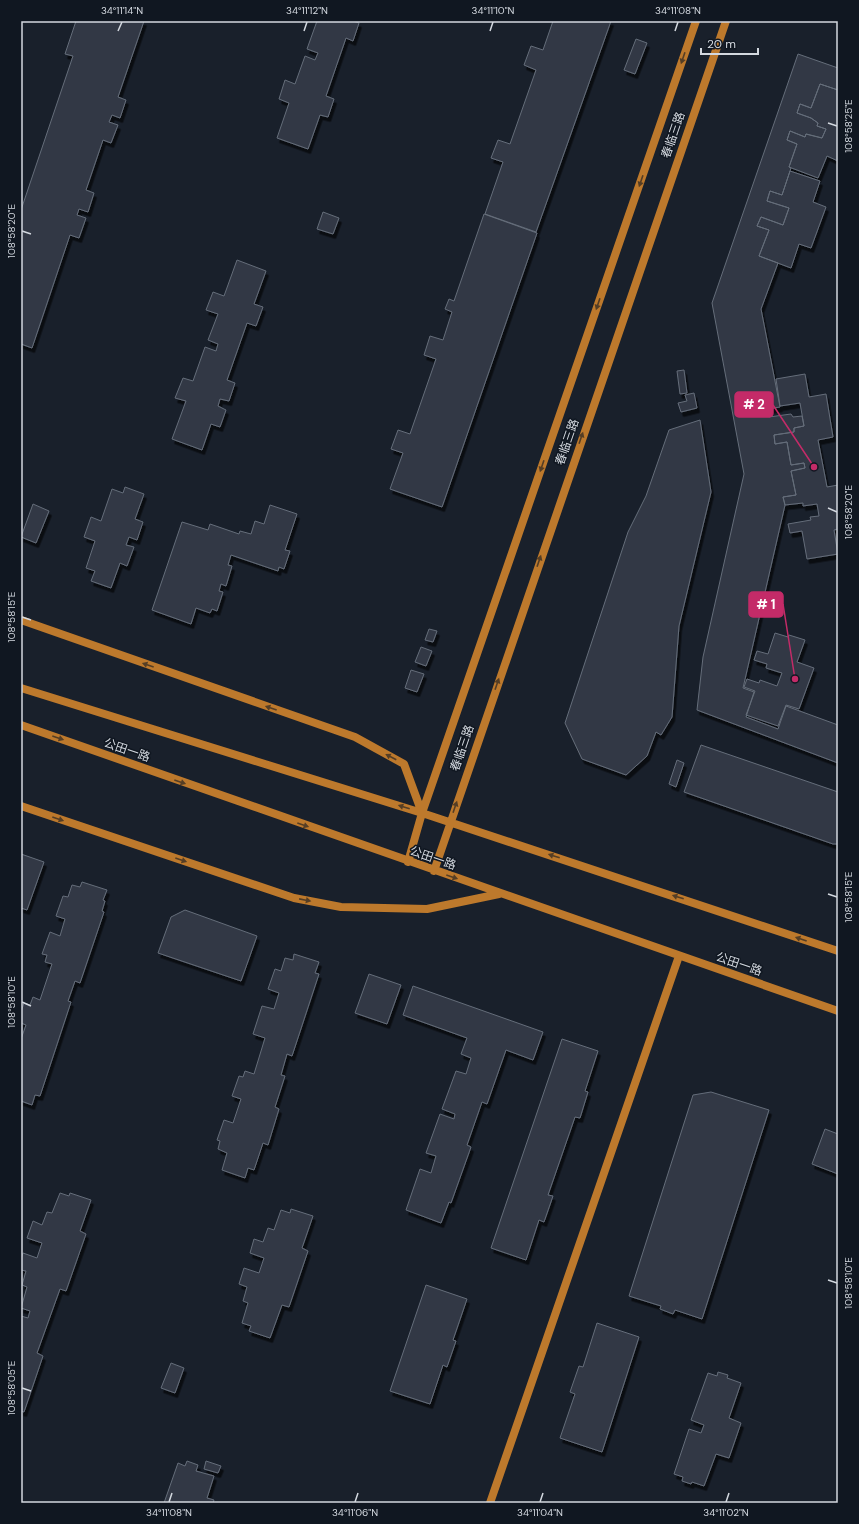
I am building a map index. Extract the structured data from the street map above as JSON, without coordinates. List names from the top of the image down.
{
  "streets": {
    "street": ["春临三路", "公田一路"]
  },
  "crossings": [
    ["春临三路", "公田一路"]
  ],
  "places": ["# 2", "# 1"],
  "scale_bar": "20 m",
  "coordinates": [
    "34°11'14\"N",
    "34°11'12\"N",
    "34°11'10\"N",
    "34°11'08\"N",
    "108°58'25\"E",
    "108°58'20\"E",
    "108°58'15\"E",
    "108°58'10\"E",
    "108°58'05\"E",
    "34°11'06\"N",
    "34°11'04\"N",
    "34°11'02\"N"
  ]
}
